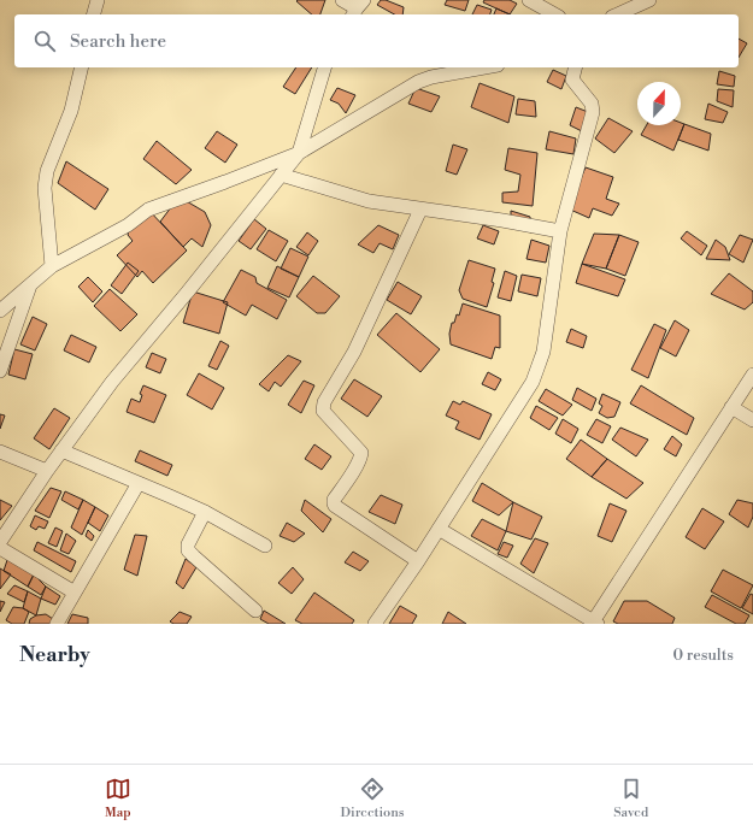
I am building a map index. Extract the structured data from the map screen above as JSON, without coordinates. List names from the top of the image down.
{
  "north": "top",
  "page": {
    "search": "Search here",
    "heading": ["Nearby", "0 results"],
    "nav": ["Map", "Directions", "Saved"]
  }
}
